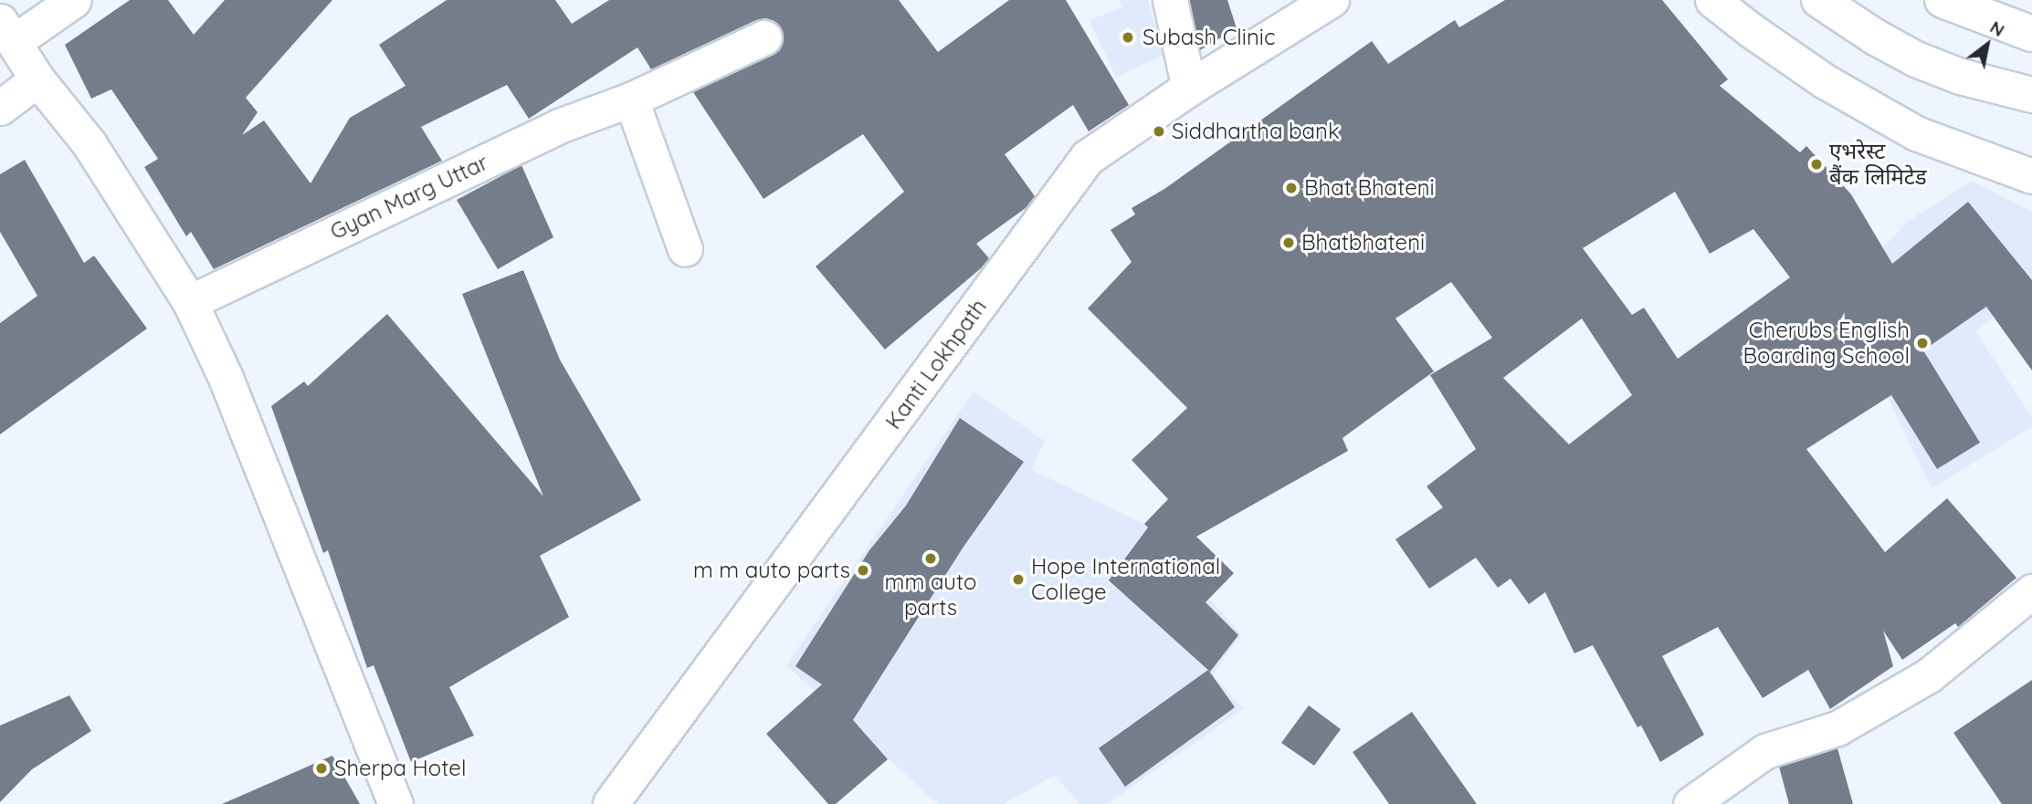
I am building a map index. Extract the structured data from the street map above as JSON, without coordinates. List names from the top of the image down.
{
  "streets": {
    "main road": ["Kanti Lokhpath"],
    "street": ["Gyan Marg Uttar"]
  },
  "places": [
    "Subash Clinic",
    "Siddhartha bank",
    "एभरेस्ट बैंक लिमिटेड",
    "Bhat Bhateni",
    "Bhatbhateni",
    "Cherubs English Boarding School",
    "mm auto parts",
    "m m auto parts",
    "Hope International College",
    "Sherpa Hotel"
  ],
  "north": "top right"
}
